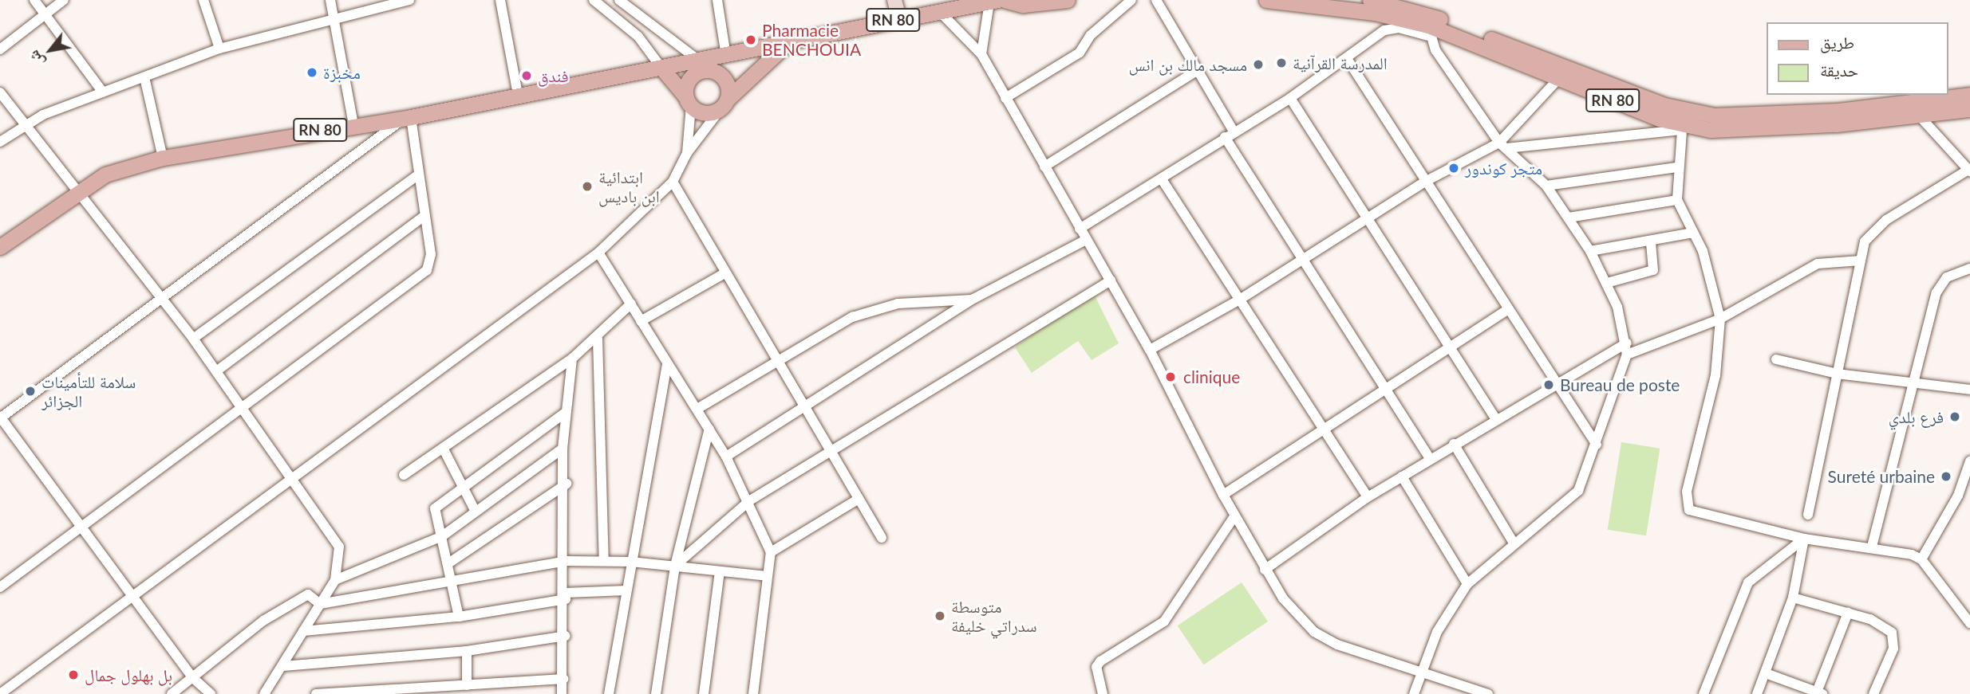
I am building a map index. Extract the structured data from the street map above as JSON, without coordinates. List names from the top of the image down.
{
  "streets": {
    "main road": ["RN 80"]
  },
  "places": [
    "Pharmacie BENCHOUIA",
    "المدرسة القرآنية",
    "مسجد مالك بن انس",
    "مخبزة",
    "فندق",
    "متجر كوندور",
    "ابتدائية ابن باديس",
    "clinique",
    "Bureau de poste",
    "سلامة للتأمينات الجزائر",
    "فرع بلدي",
    "Sureté urbaine",
    "متوسطة سدراتي خليفة",
    "بل بهلول جمال"
  ],
  "legend": ["طريق", "حديقة"],
  "north": "bottom left"
}
